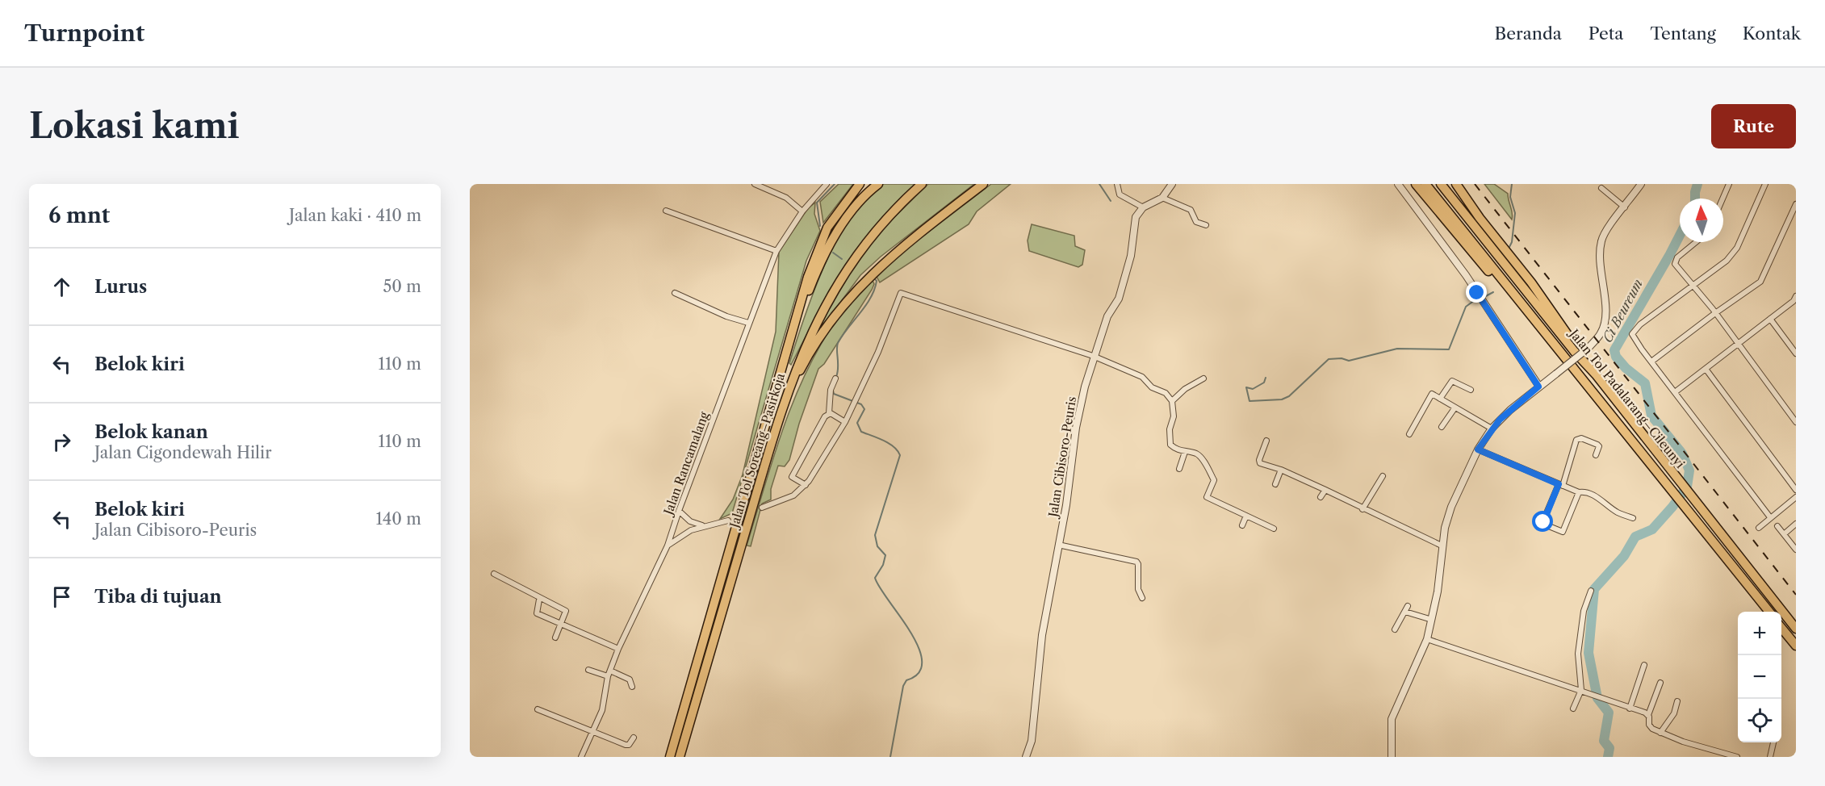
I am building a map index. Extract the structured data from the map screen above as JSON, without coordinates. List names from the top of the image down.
{
  "streets": {
    "highway": ["Jalan Tol Padalarang–Cileunyi", "Jalan Tol Soreang–Pasirkoja"],
    "street": ["Jalan Cibisoro-Peuris", "Jalan Rancamalang"]
  },
  "water": ["Ci Beureum"],
  "north": "top",
  "page": {
    "header": "Turnpoint",
    "nav": [
      "Beranda",
      "Peta",
      "Tentang",
      "Kontak"
    ],
    "buttons": "Rute",
    "title": "Lokasi kami",
    "heading": ["6 mnt", "Jalan kaki · 410 m"],
    "list": [
      ["Lurus", "50 m"],
      ["Belok kiri", "110 m"],
      ["Belok kanan", "Jalan Cigondewah Hilir", "110 m"],
      ["Belok kiri", "Jalan Cibisoro-Peuris", "140 m"],
      "Tiba di tujuan"
    ],
    "map_buttons": ["+", "−"]
  }
}
